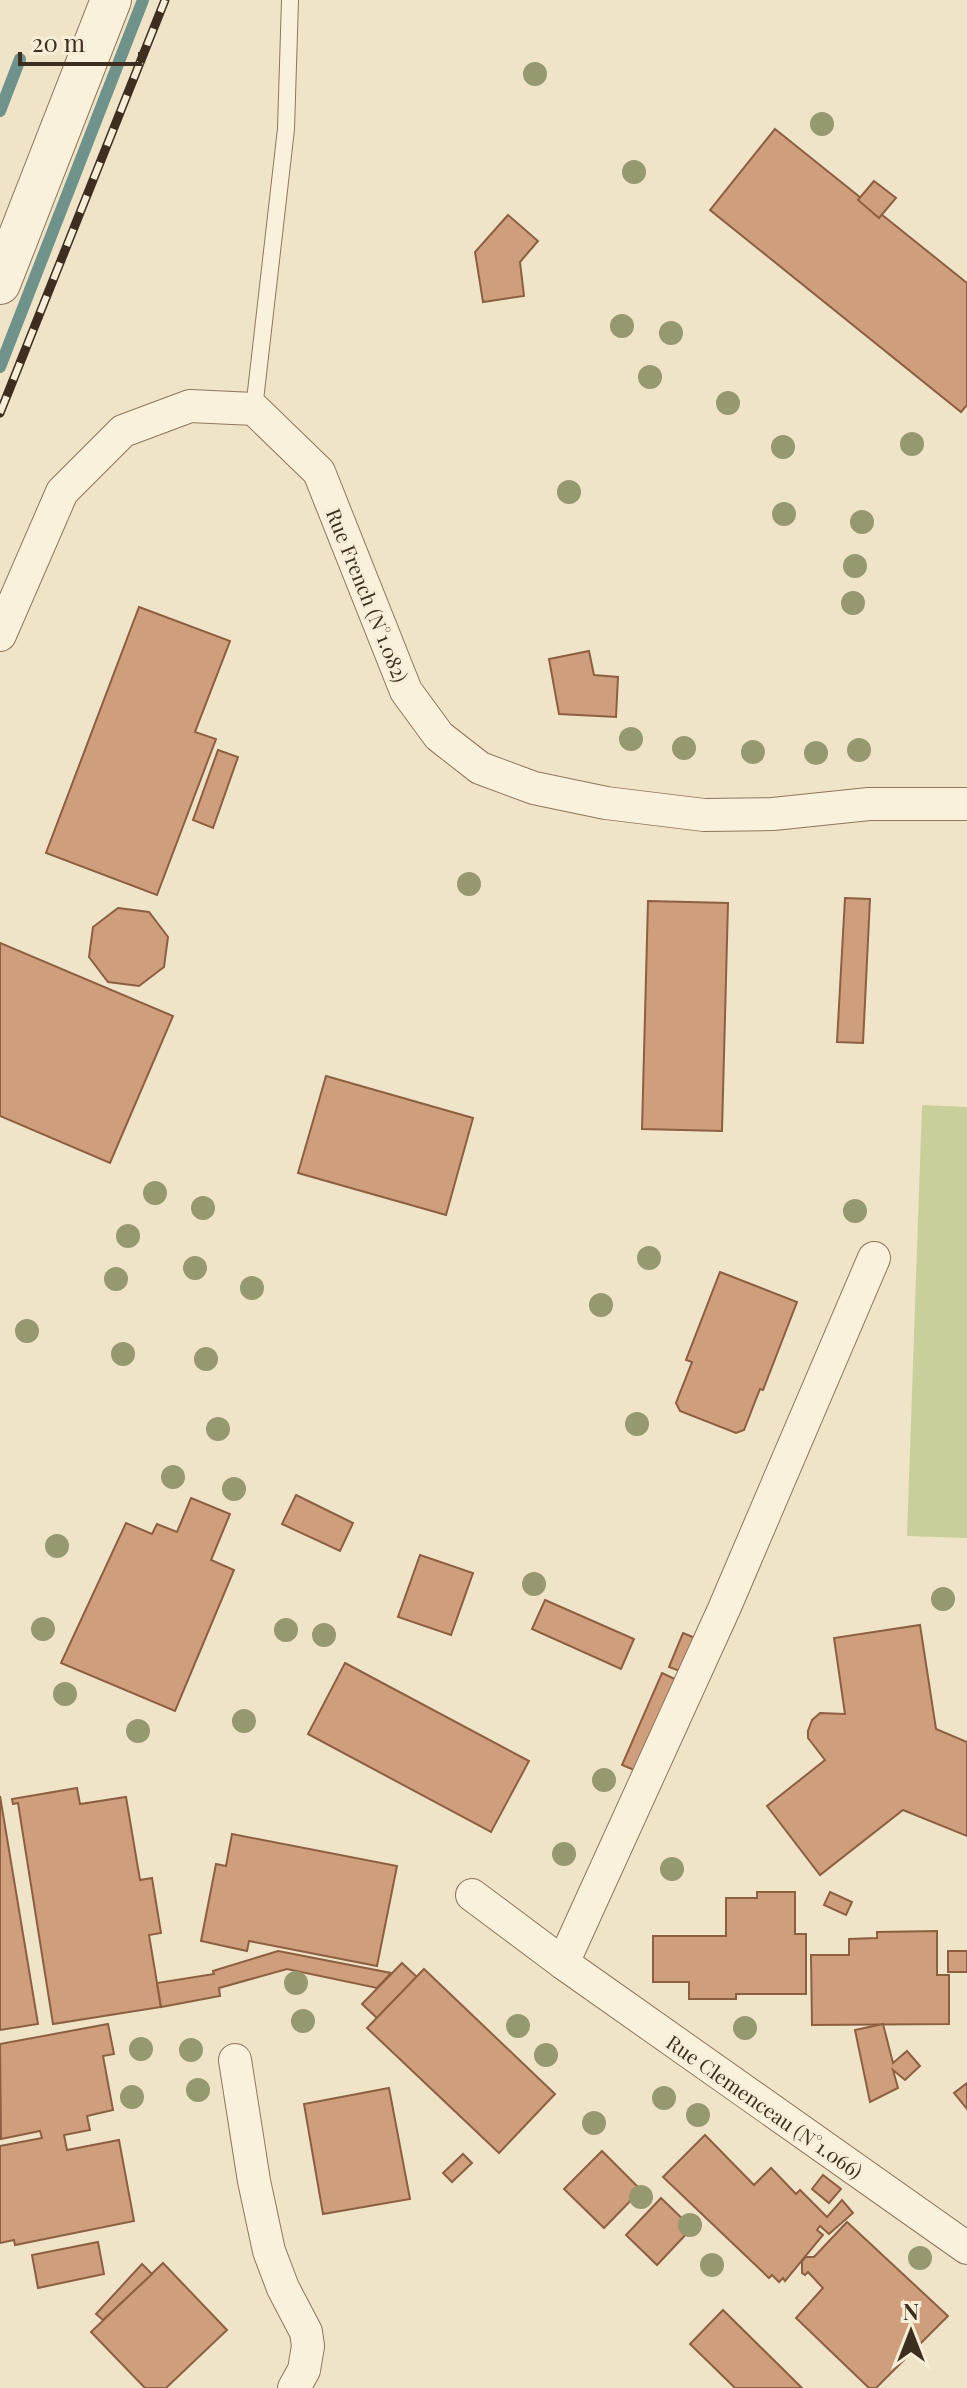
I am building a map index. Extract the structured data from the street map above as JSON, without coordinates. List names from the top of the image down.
{
  "streets": {
    "street": ["Rue French (N°1.082)", "Rue Clemenceau (N°1.066)"]
  },
  "scale_bar": "20 m",
  "north": "top"
}
